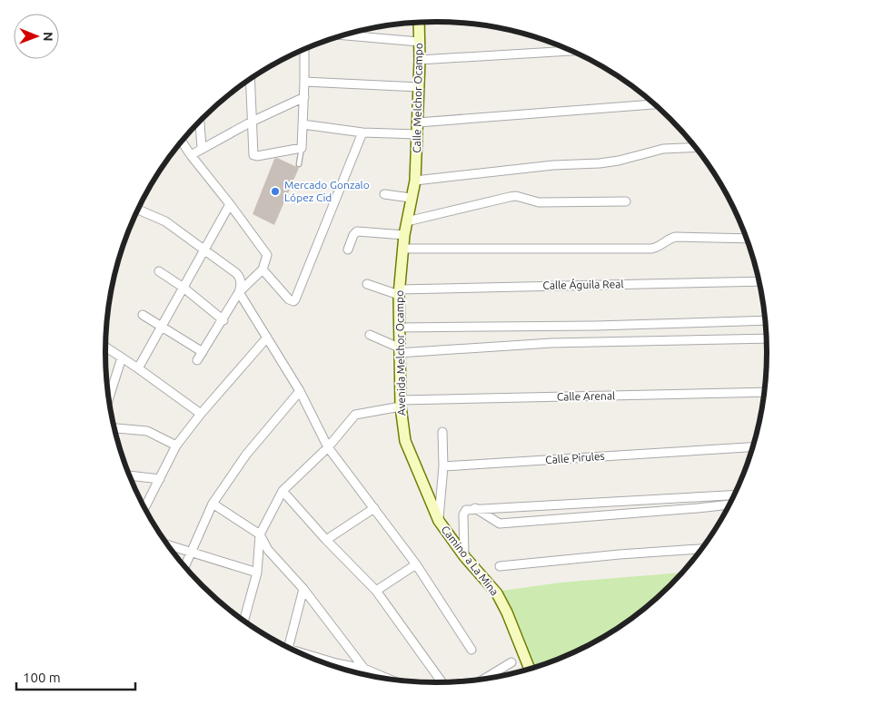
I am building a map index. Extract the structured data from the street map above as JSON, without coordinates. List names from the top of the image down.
{
  "streets": {
    "street": [
      "Calle Melchor Ocampo",
      "Calle Águila Real",
      "Avenida Melchor Ocampo",
      "Calle Arenal",
      "Calle Pirules",
      "Camino a La Mina"
    ]
  },
  "crossings": [
    ["Calle Melchor Ocampo", "Avenida Melchor Ocampo"],
    ["Calle Águila Real", "Avenida Melchor Ocampo"],
    ["Avenida Melchor Ocampo", "Calle Arenal"],
    ["Avenida Melchor Ocampo", "Camino a La Mina"]
  ],
  "places": ["Mercado Gonzalo López Cid"],
  "scale_bar": "100 m",
  "north": "right"
}
